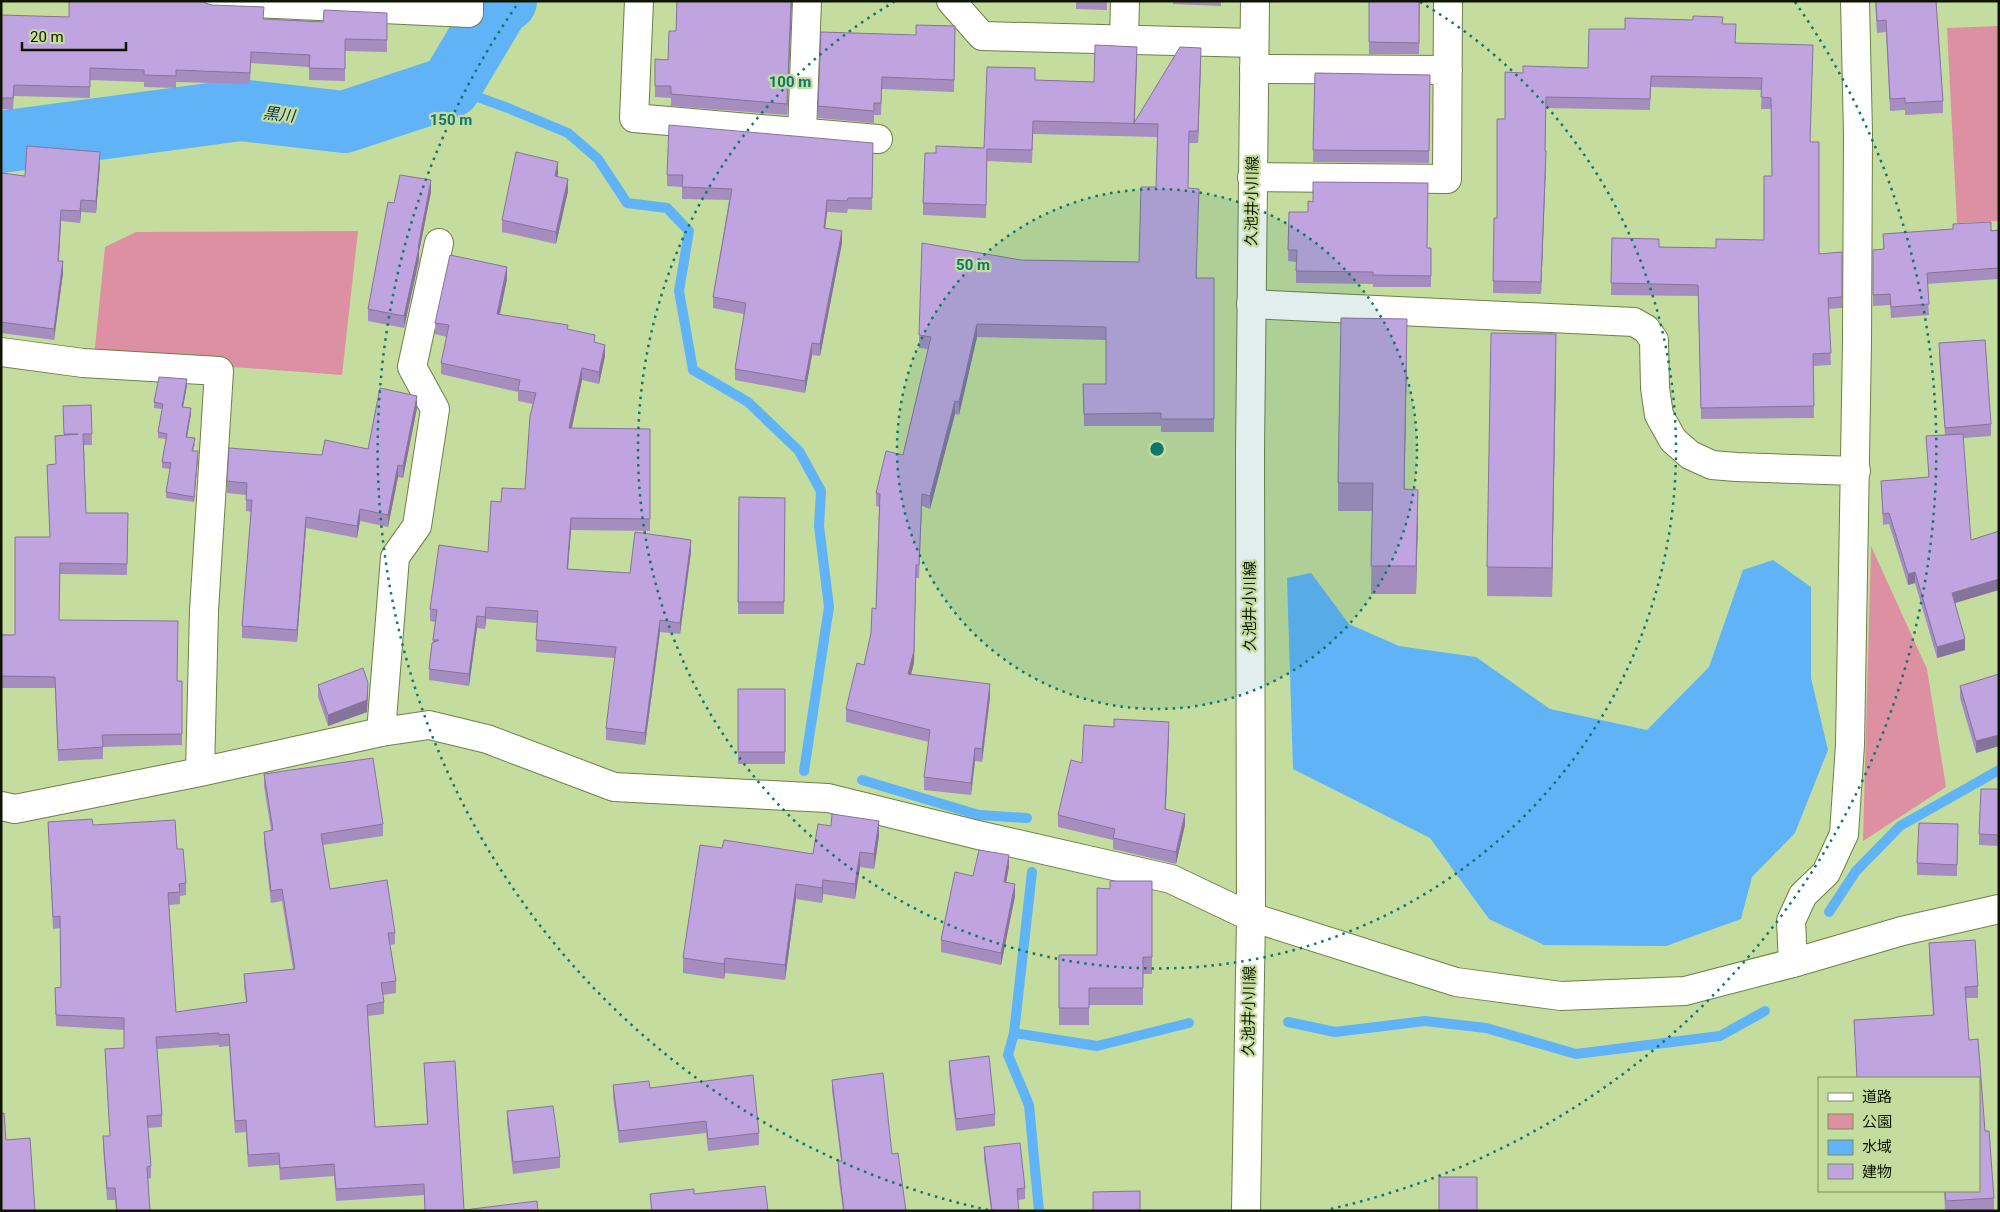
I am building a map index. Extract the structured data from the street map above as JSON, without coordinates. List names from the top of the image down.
{
  "streets": {
    "street": ["久池井小川線"]
  },
  "water": ["黒川"],
  "legend": [
    "道路",
    "公園",
    "水域",
    "建物"
  ],
  "scale_bar": "20 m",
  "rings": ["100 m", "150 m", "50 m"]
}
